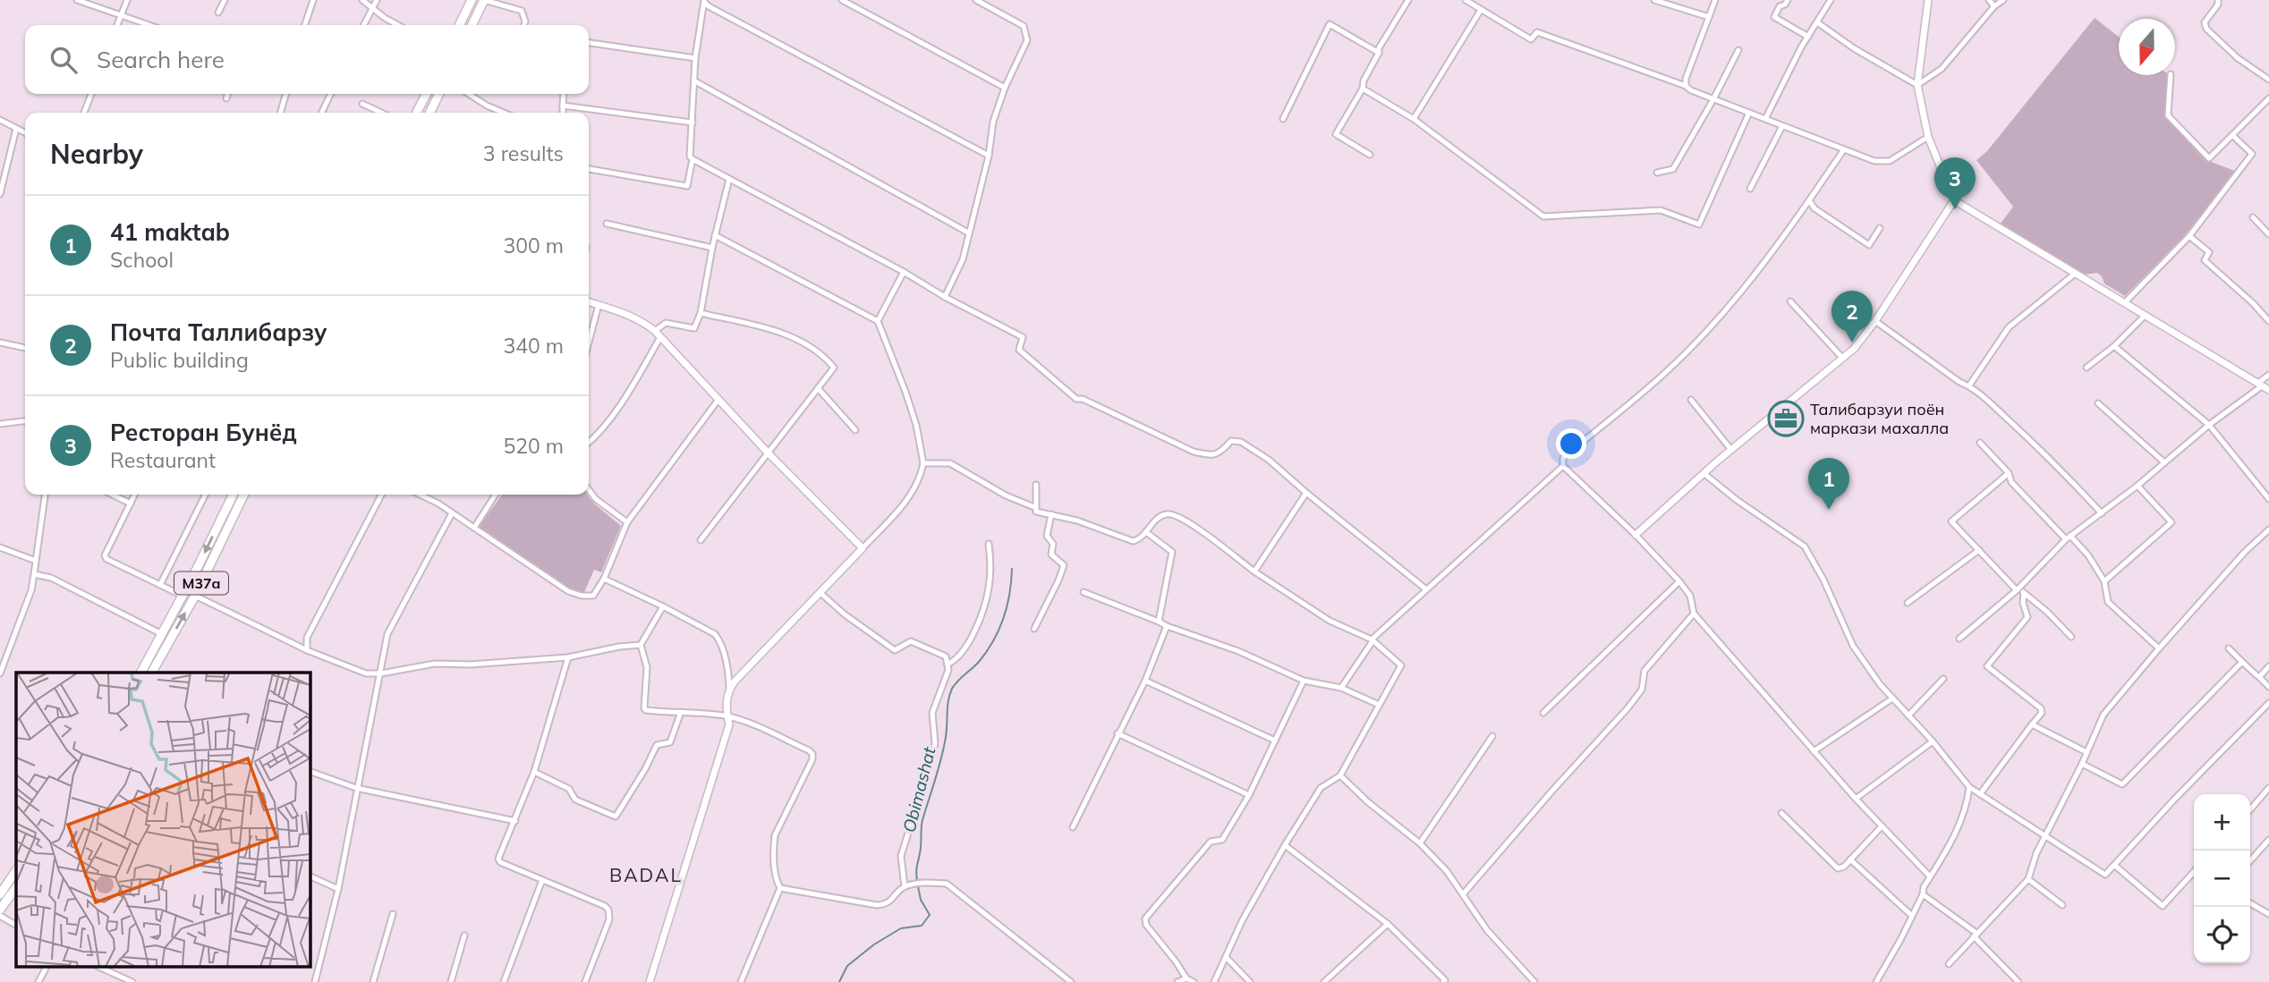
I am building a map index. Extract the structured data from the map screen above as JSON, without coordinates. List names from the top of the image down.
{
  "streets": {
    "highway": ["M37a"]
  },
  "districts": ["BADAL"],
  "water": ["Obimashat"],
  "places": {
    "office": ["Талибарзуи поён маркази махалла"]
  },
  "north": "bottom",
  "page": {
    "search": "Search here",
    "heading": ["Nearby", "3 results"],
    "pins": ["3", "2", "1"],
    "list": [
      {
        "mark": "1",
        "name": "41 maktab",
        "note": "School",
        "value": "300 m"
      },
      {
        "mark": "2",
        "name": "Почта Таллибарзу",
        "note": "Public building",
        "value": "340 m"
      },
      {
        "mark": "3",
        "name": "Ресторан Бунёд",
        "note": "Restaurant",
        "value": "520 m"
      }
    ],
    "map_buttons": ["+", "−"]
  }
}
